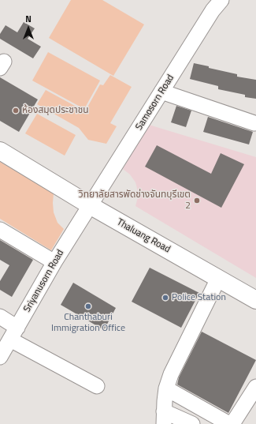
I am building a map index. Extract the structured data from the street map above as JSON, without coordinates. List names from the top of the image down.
{
  "streets": {
    "main road": ["Thaluang Road"],
    "street": ["Samosorn Road", "Sriyanusorn Road"]
  },
  "crossings": [
    ["Samosorn Road", "Thaluang Road"],
    ["Samosorn Road", "Sriyanusorn Road"],
    ["Thaluang Road", "Sriyanusorn Road"]
  ],
  "places": [
    "ห้องสมุดประชาชน",
    "วิทยาลัยสารพัดช่างจันทบุรีเขต 2",
    "Police Station",
    "Chanthaburi Immigration Office"
  ],
  "north": "top"
}
